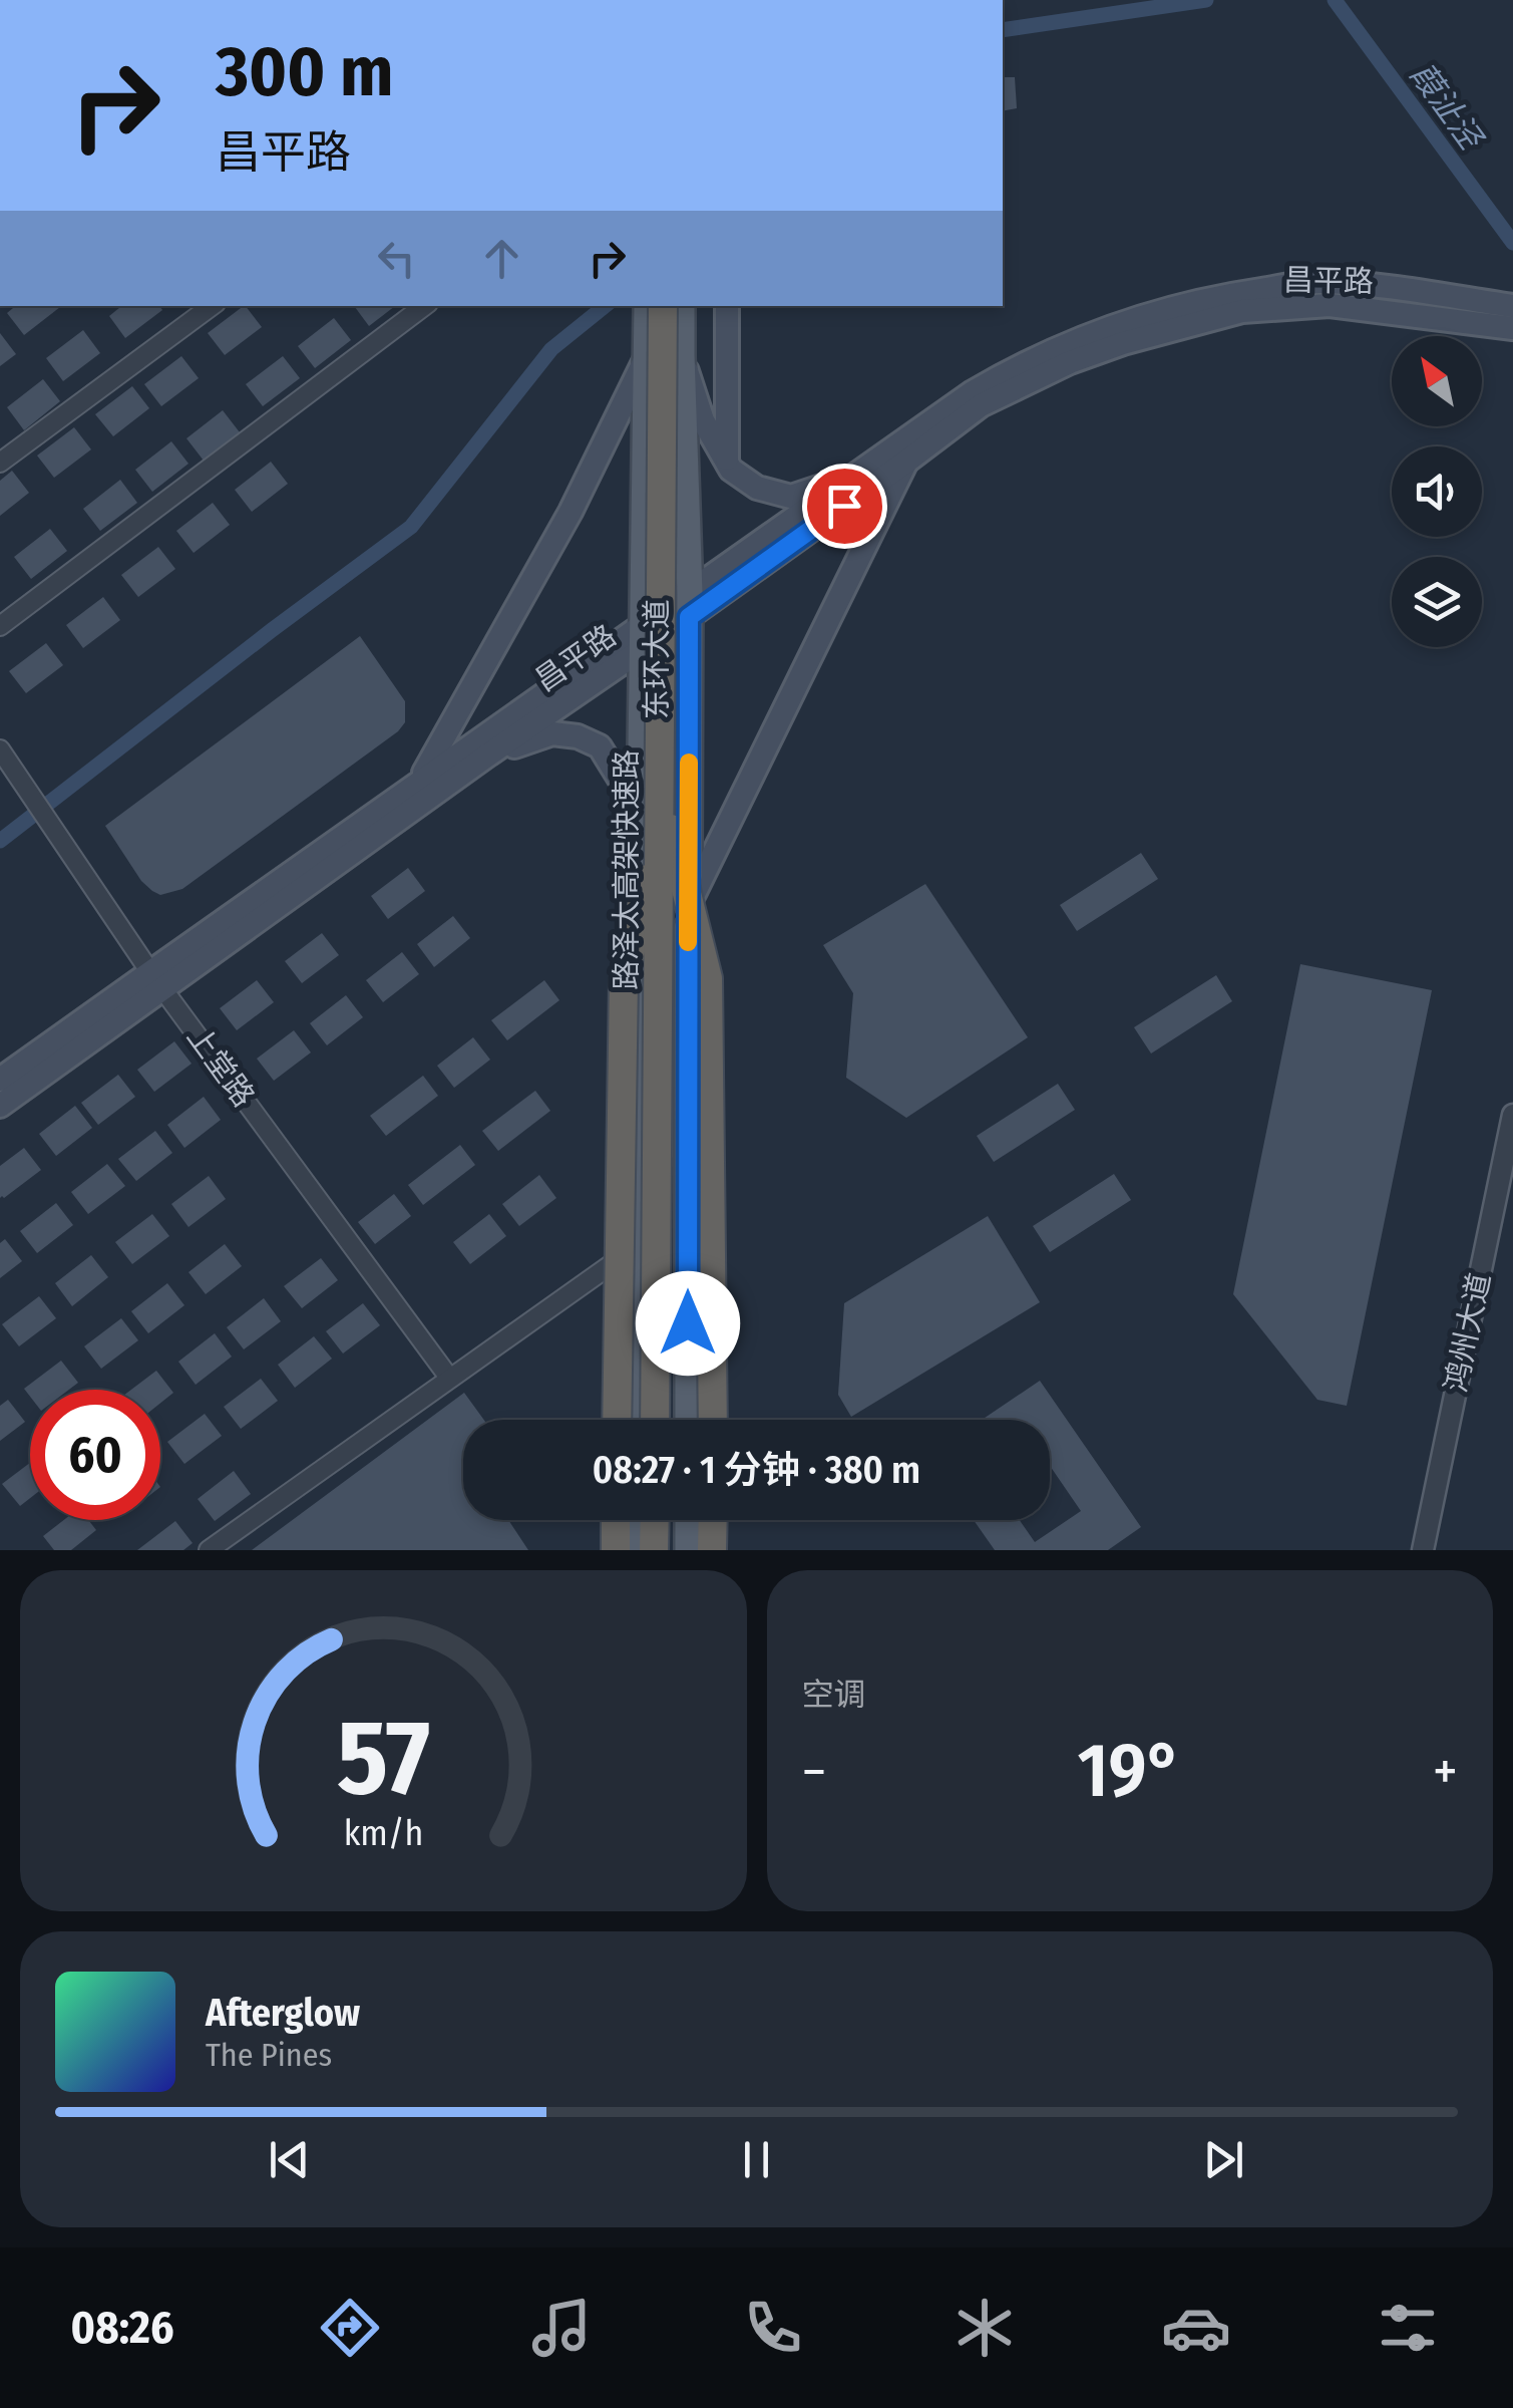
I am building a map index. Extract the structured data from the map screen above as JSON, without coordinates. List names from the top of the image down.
{
  "streets": {
    "highway": ["路泽太高架快速路"],
    "main road": ["昌平路", "东环大道"],
    "street": ["上堂路", "鸿州大道"]
  },
  "crossings": [
    ["昌平路", "东环大道"],
    ["昌平路", "上堂路"]
  ],
  "water": ["葭沚泾"],
  "north": "top left",
  "page": {
    "turn": ["300 m", "昌平路"],
    "limit": "60",
    "trip": "08:27 · 1 分钟 · 380 m",
    "tile": "空调",
    "heat": ["−", "19°", "+"],
    "song": ["Afterglow", "The Pines"],
    "tabs": "08:26",
    "gauge": ["57", "km/h"]
  }
}
